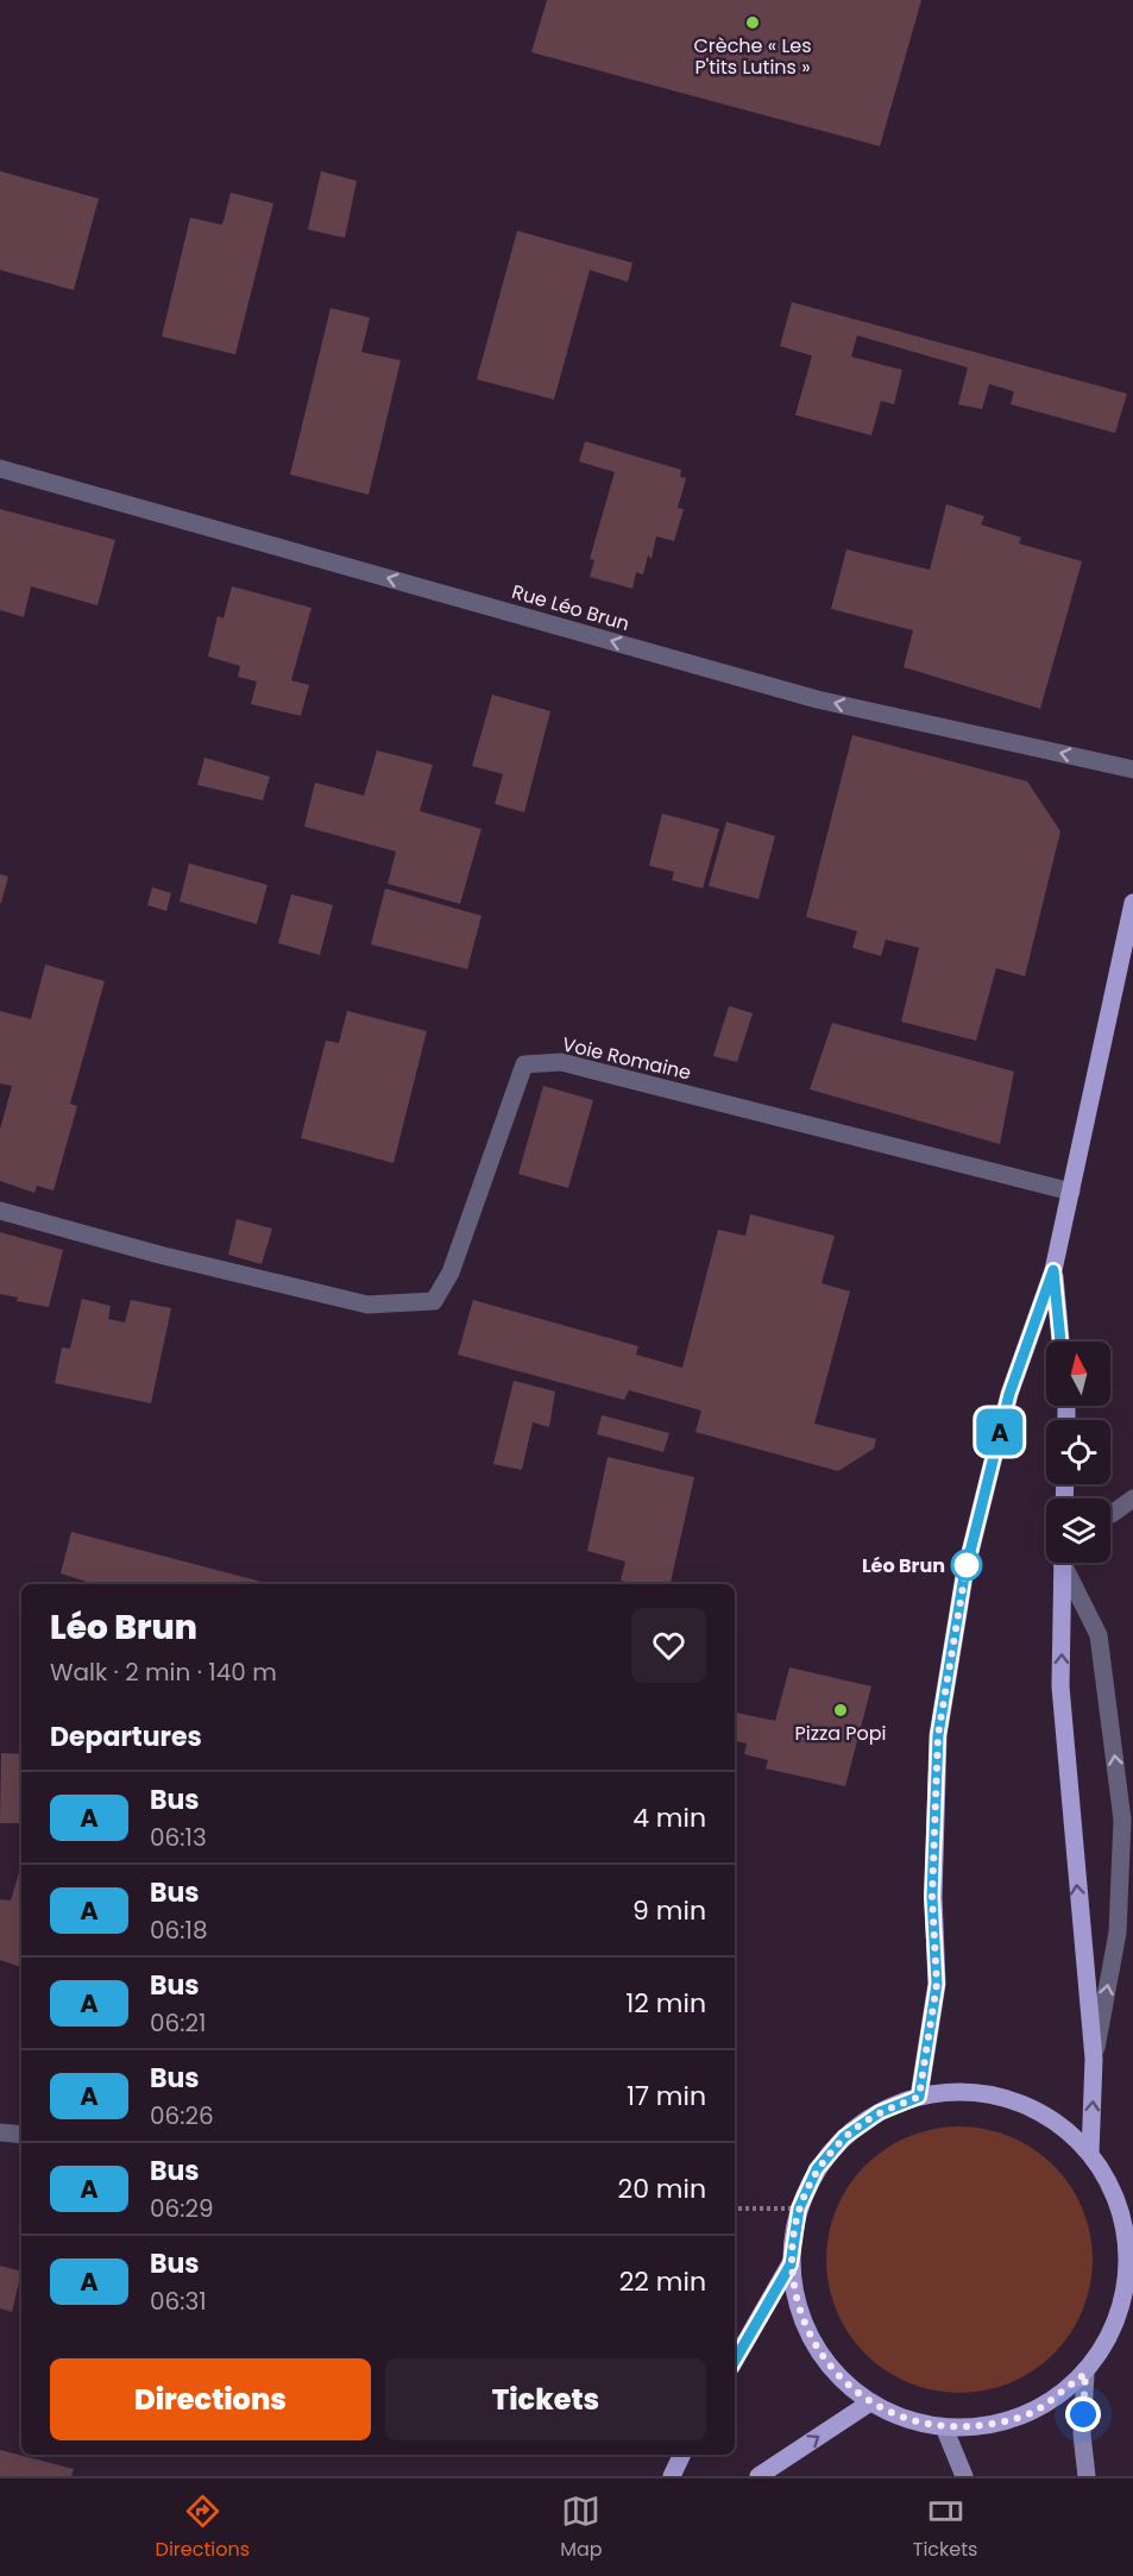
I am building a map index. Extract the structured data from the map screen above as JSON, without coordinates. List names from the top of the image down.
{
  "streets": {
    "street": ["Rue Léo Brun", "Voie Romaine"]
  },
  "one_way": ["Rue Léo Brun"],
  "places": ["Crèche « Les P'tits Lutins »", "Léo Brun", "Pizza Popi"],
  "lines": ["bus line A"],
  "north": "top",
  "page": {
    "on_map": "A",
    "heading": [
      ["Léo Brun", "Walk · 2 min · 140 m"],
      "Departures"
    ],
    "list": [
      {
        "mark": "A",
        "name": "Bus",
        "note": "06:13",
        "value": "4 min"
      },
      {
        "mark": "A",
        "name": "Bus",
        "note": "06:18",
        "value": "9 min"
      },
      {
        "mark": "A",
        "name": "Bus",
        "note": "06:21",
        "value": "12 min"
      },
      {
        "mark": "A",
        "name": "Bus",
        "note": "06:26",
        "value": "17 min"
      },
      {
        "mark": "A",
        "name": "Bus",
        "note": "06:29",
        "value": "20 min"
      },
      {
        "mark": "A",
        "name": "Bus",
        "note": "06:31",
        "value": "22 min"
      }
    ],
    "buttons": ["Directions", "Tickets"],
    "tabs": ["Directions", "Map", "Tickets"]
  }
}
